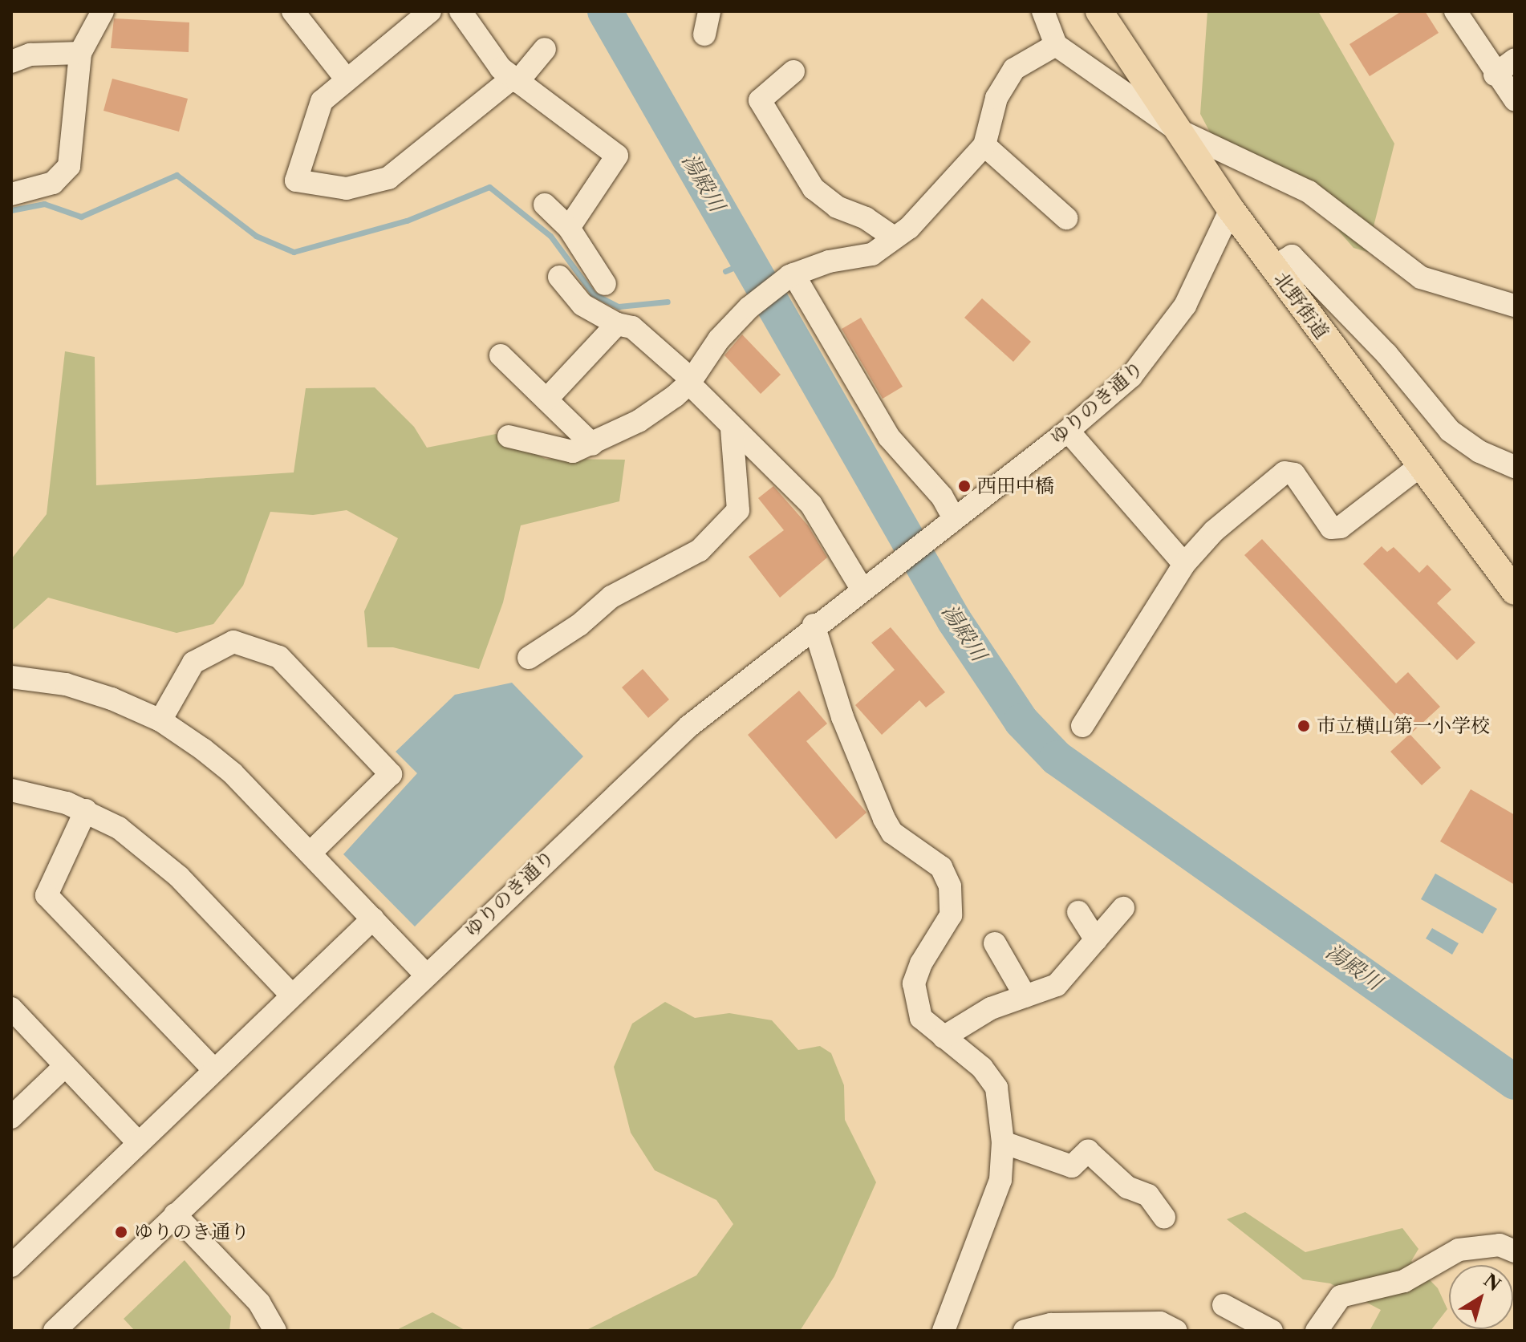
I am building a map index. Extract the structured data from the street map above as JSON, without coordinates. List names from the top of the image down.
{
  "streets": {
    "main road": ["北野街道"],
    "street": ["ゆりのき通り"]
  },
  "crossings": [
    ["北野街道", "ゆりのき通り"]
  ],
  "water": ["湯殿川"],
  "places": ["西田中橋", "市立横山第一小学校", "ゆりのき通り"],
  "north": "top right"
}
